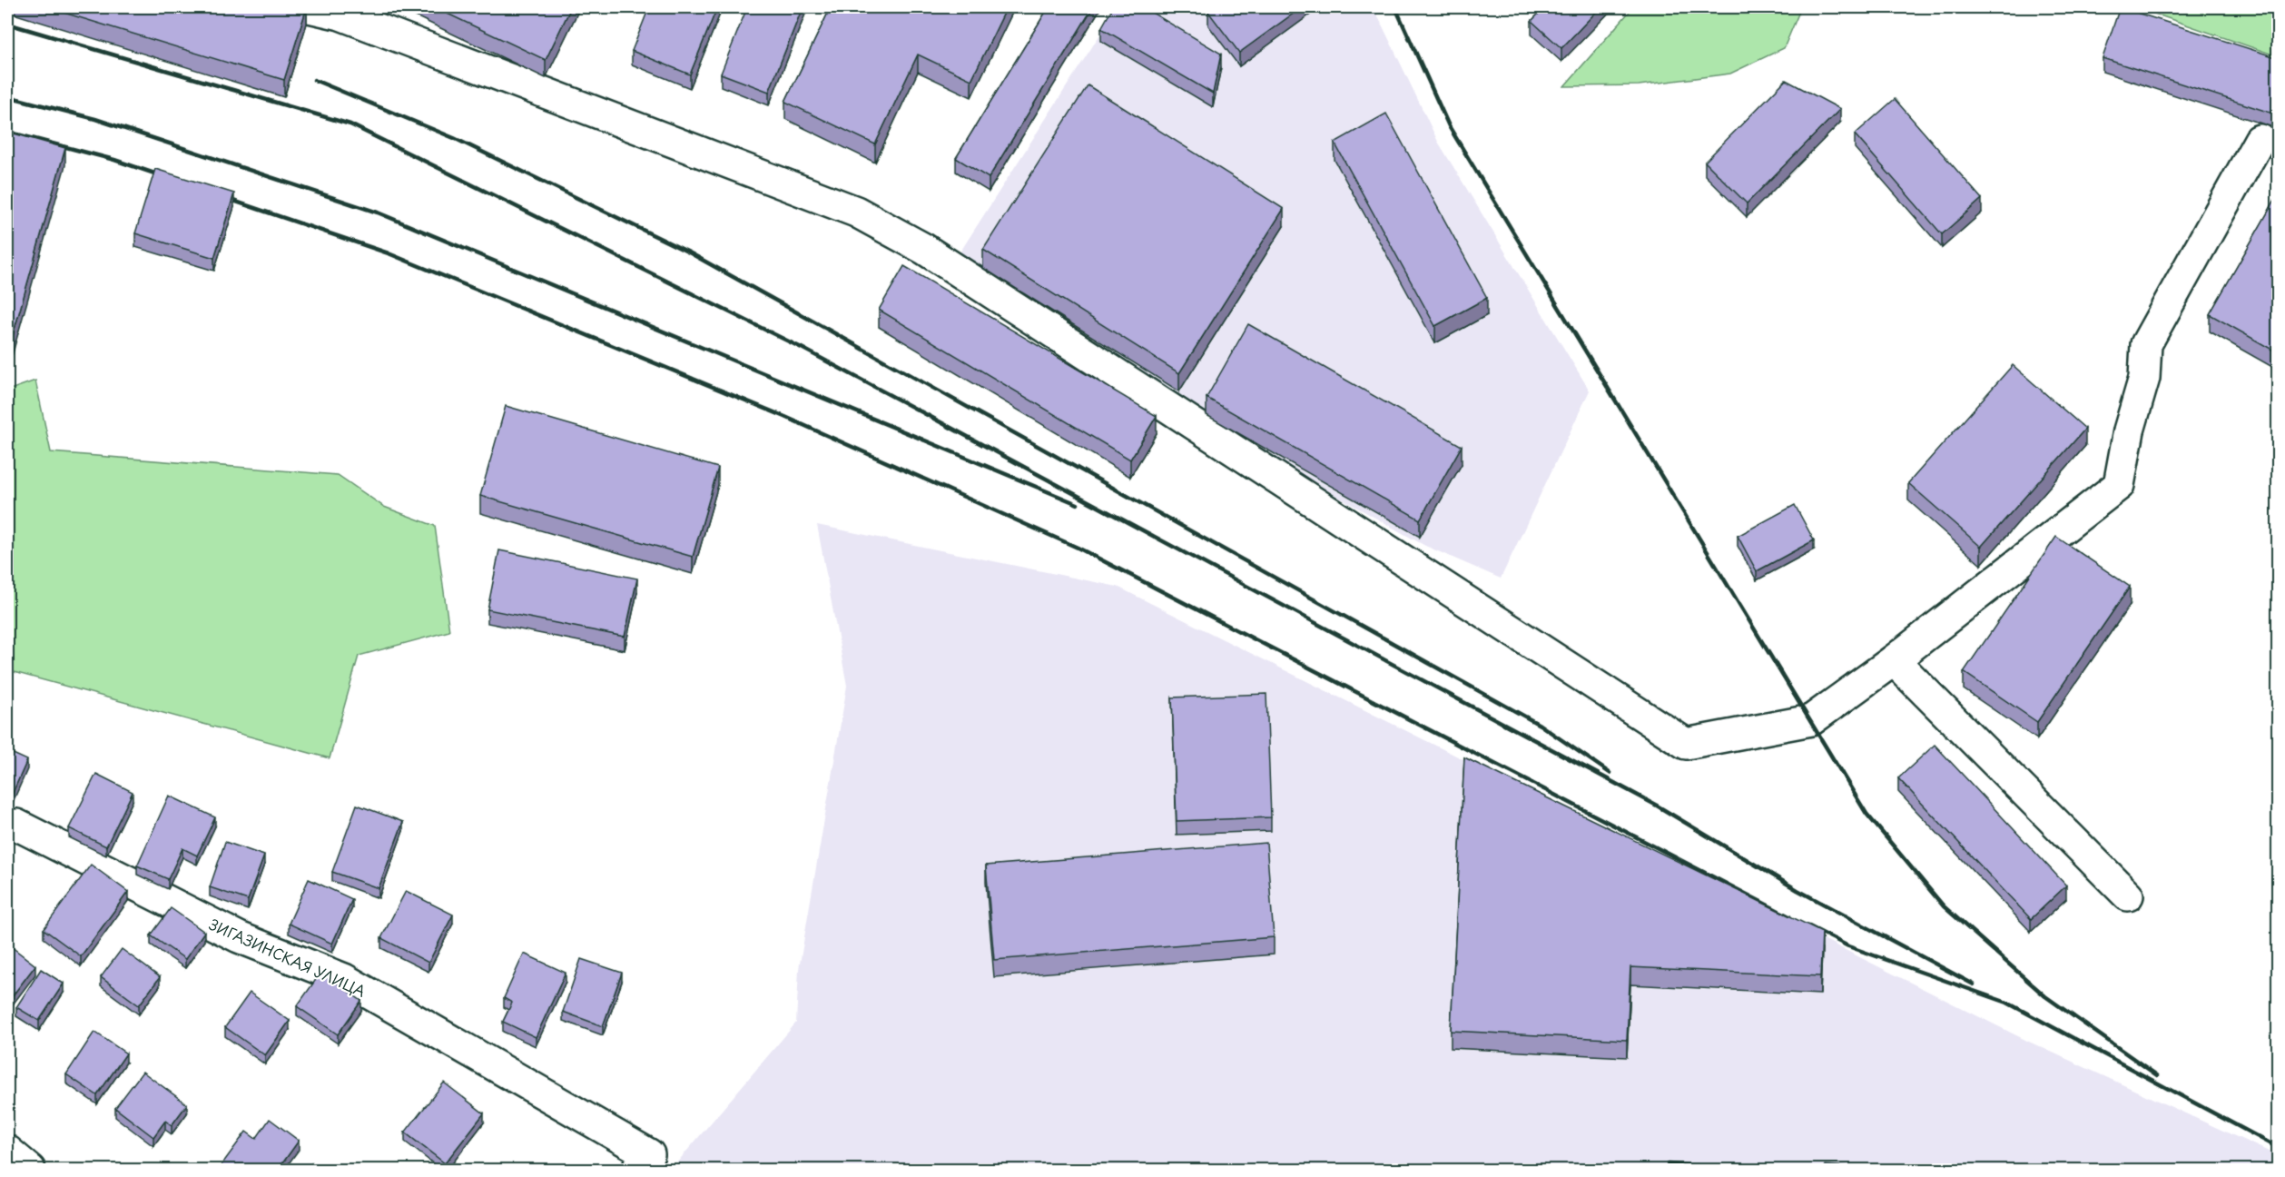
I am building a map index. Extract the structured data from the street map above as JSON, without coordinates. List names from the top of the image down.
{
  "streets": {
    "street": ["ЗИГАЗИНСКАЯ УЛИЦА"]
  }
}
